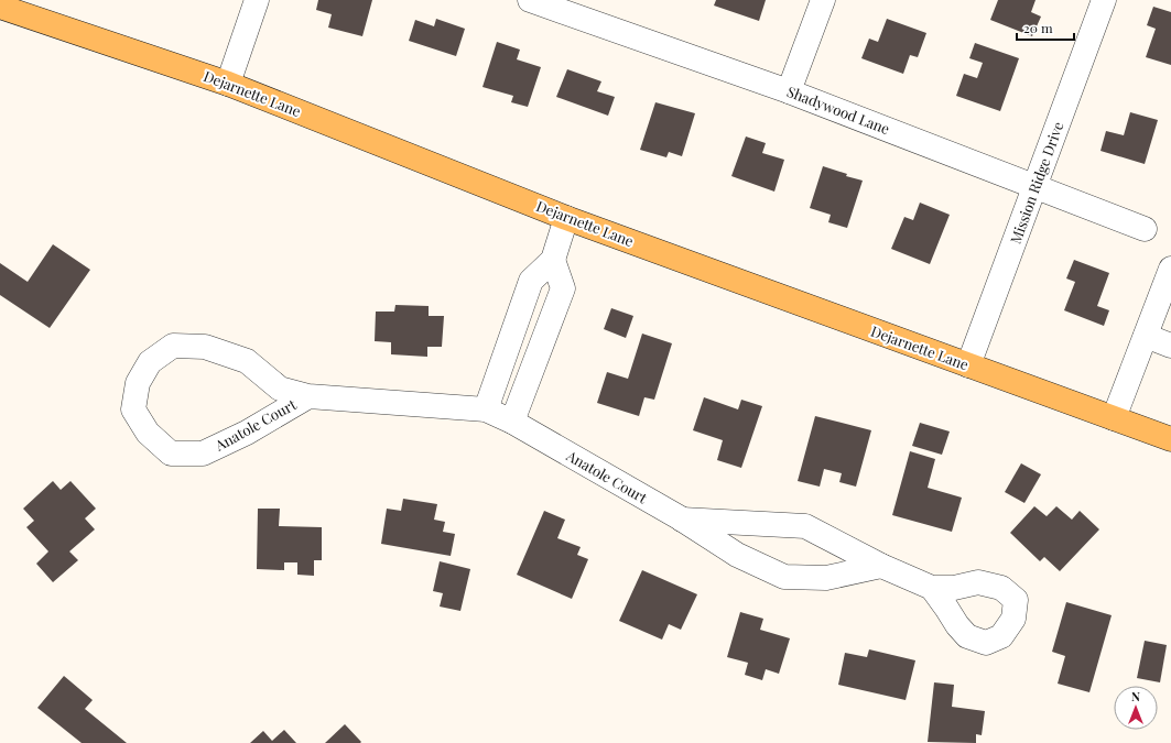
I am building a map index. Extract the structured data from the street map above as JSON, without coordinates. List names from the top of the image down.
{
  "streets": {
    "main road": ["Dejarnette Lane"],
    "street": ["Shadywood Lane", "Mission Ridge Drive", "Anatole Court"]
  },
  "crossings": [
    ["Dejarnette Lane", "Mission Ridge Drive"],
    ["Shadywood Lane", "Mission Ridge Drive"]
  ],
  "scale_bar": "20 m",
  "north": "top"
}
